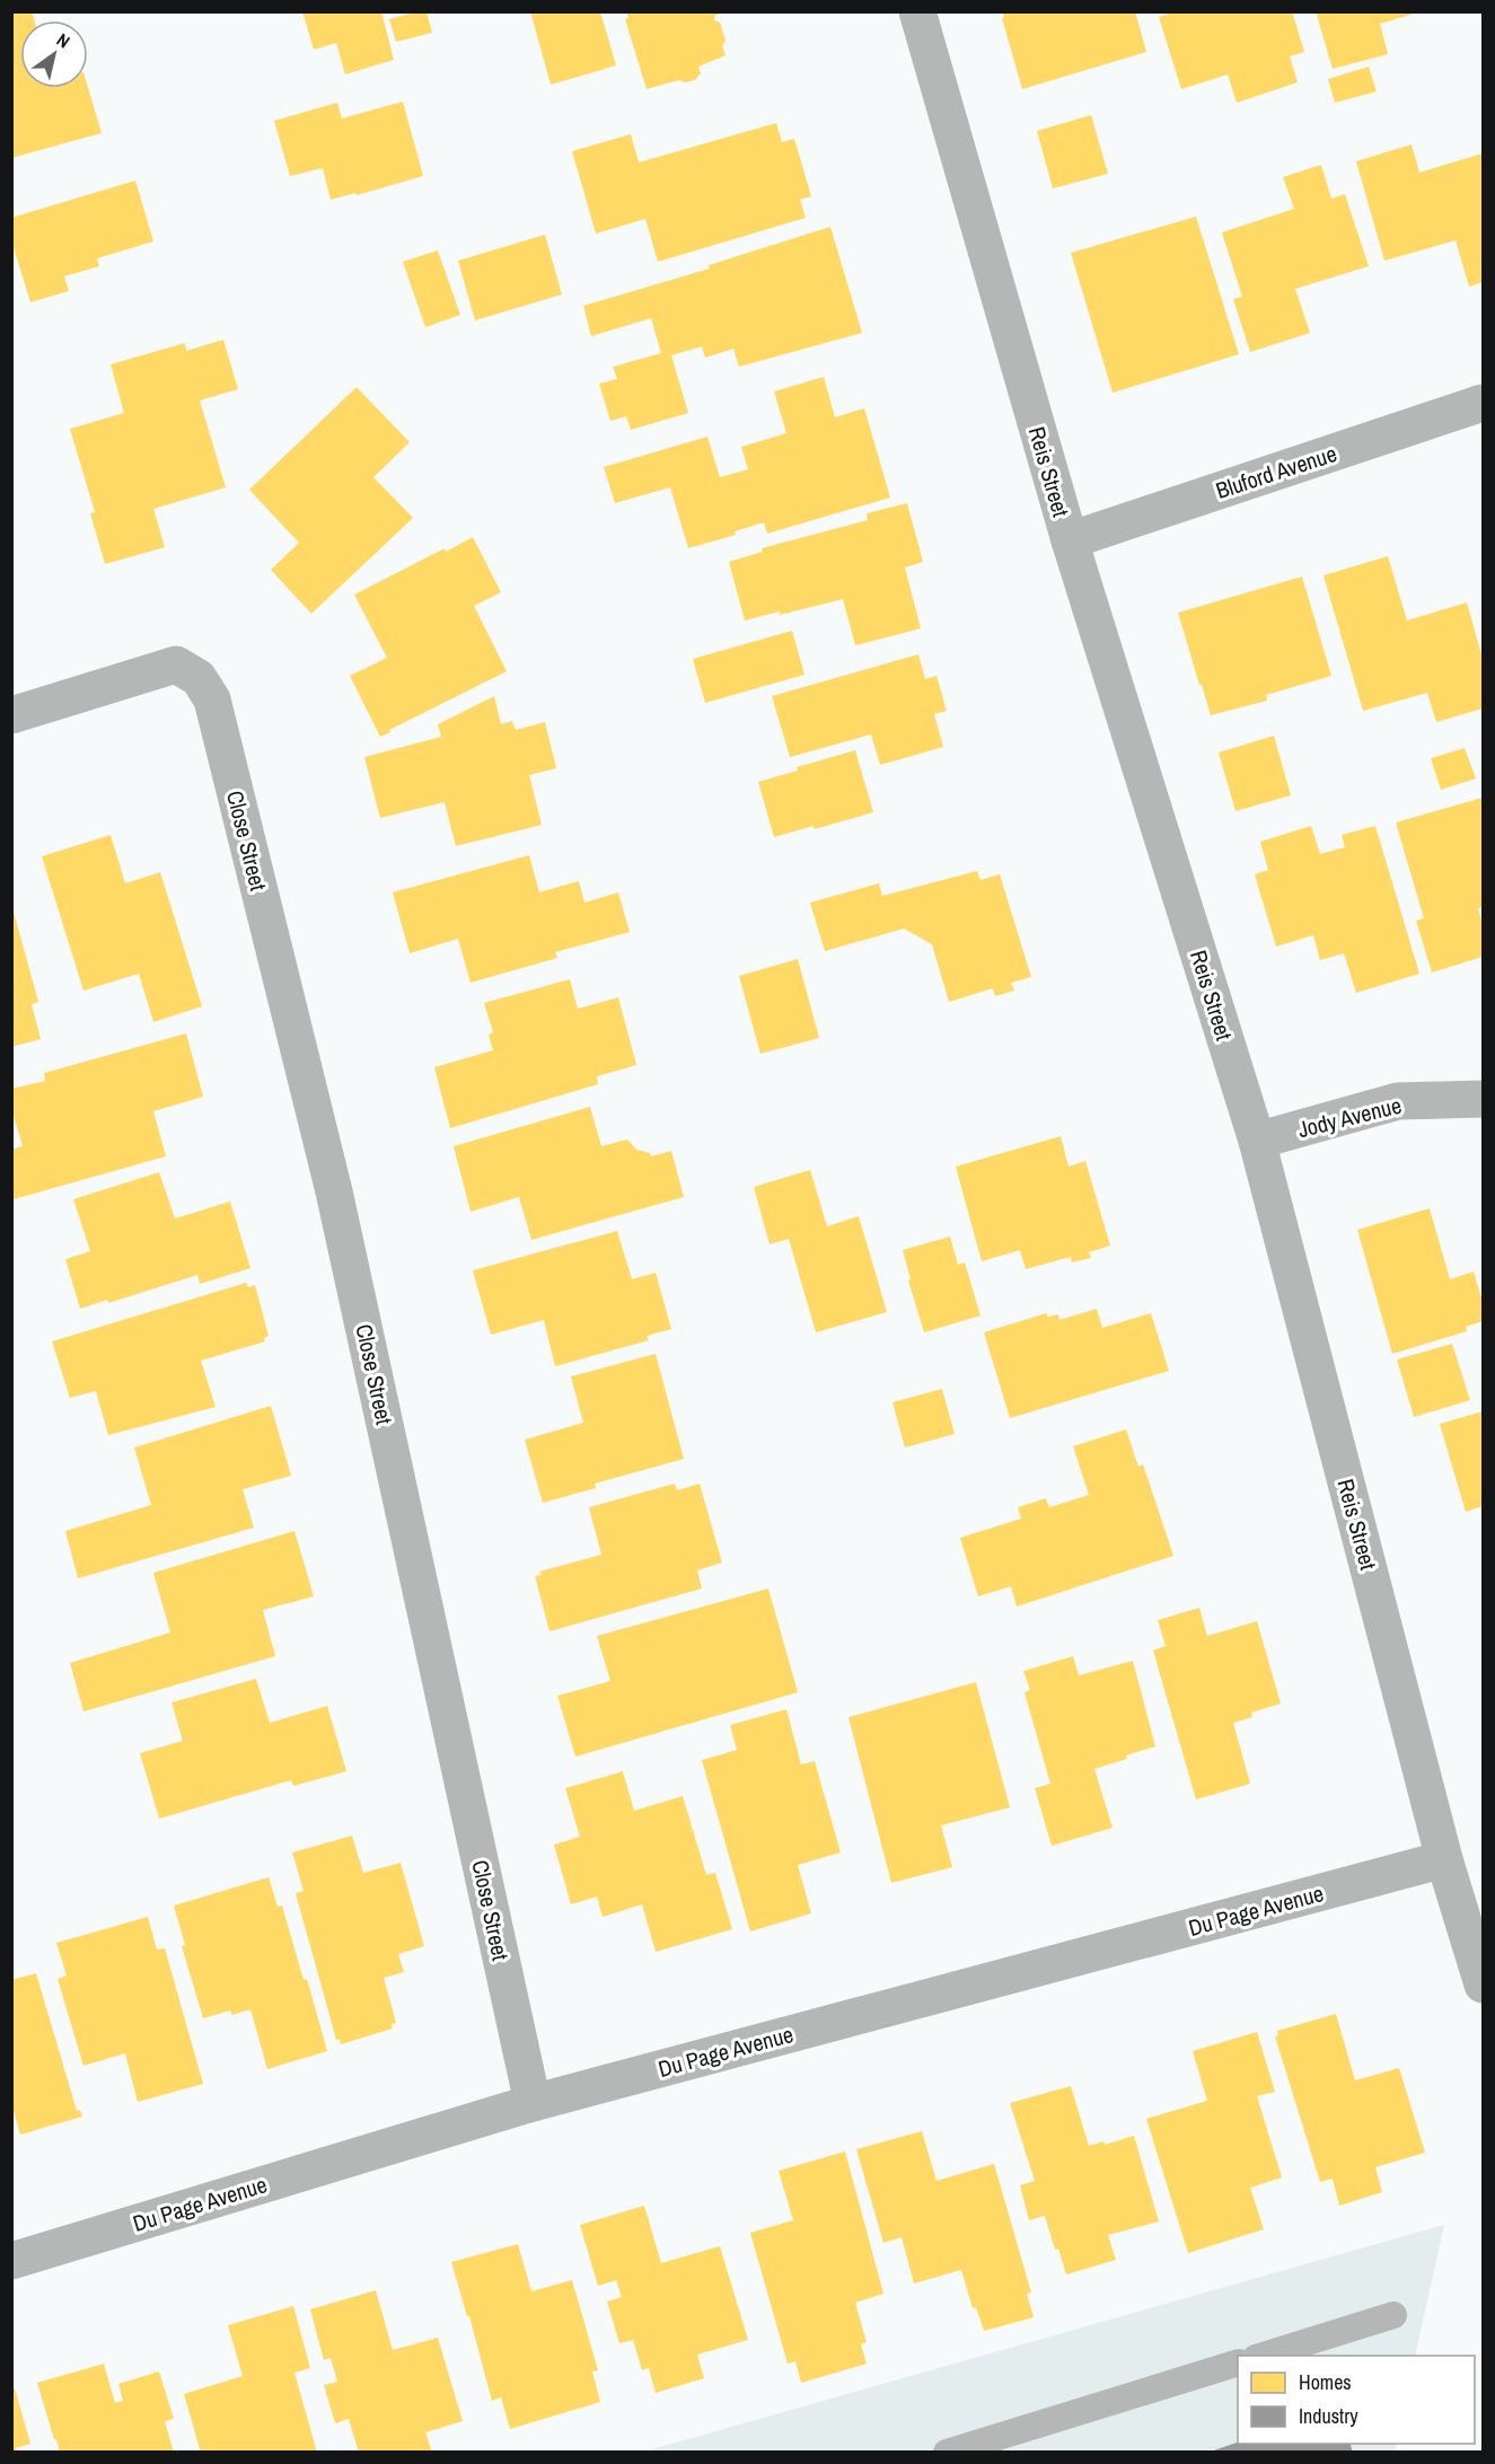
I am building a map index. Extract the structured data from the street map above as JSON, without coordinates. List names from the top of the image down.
{
  "streets": {
    "street": [
      "Reis Street",
      "Bluford Avenue",
      "Close Street",
      "Jody Avenue",
      "Du Page Avenue"
    ]
  },
  "crossings": [
    ["Reis Street", "Bluford Avenue"],
    ["Reis Street", "Jody Avenue"],
    ["Reis Street", "Du Page Avenue"],
    ["Close Street", "Du Page Avenue"]
  ],
  "legend": ["Homes", "Industry"],
  "north": "top right"
}
